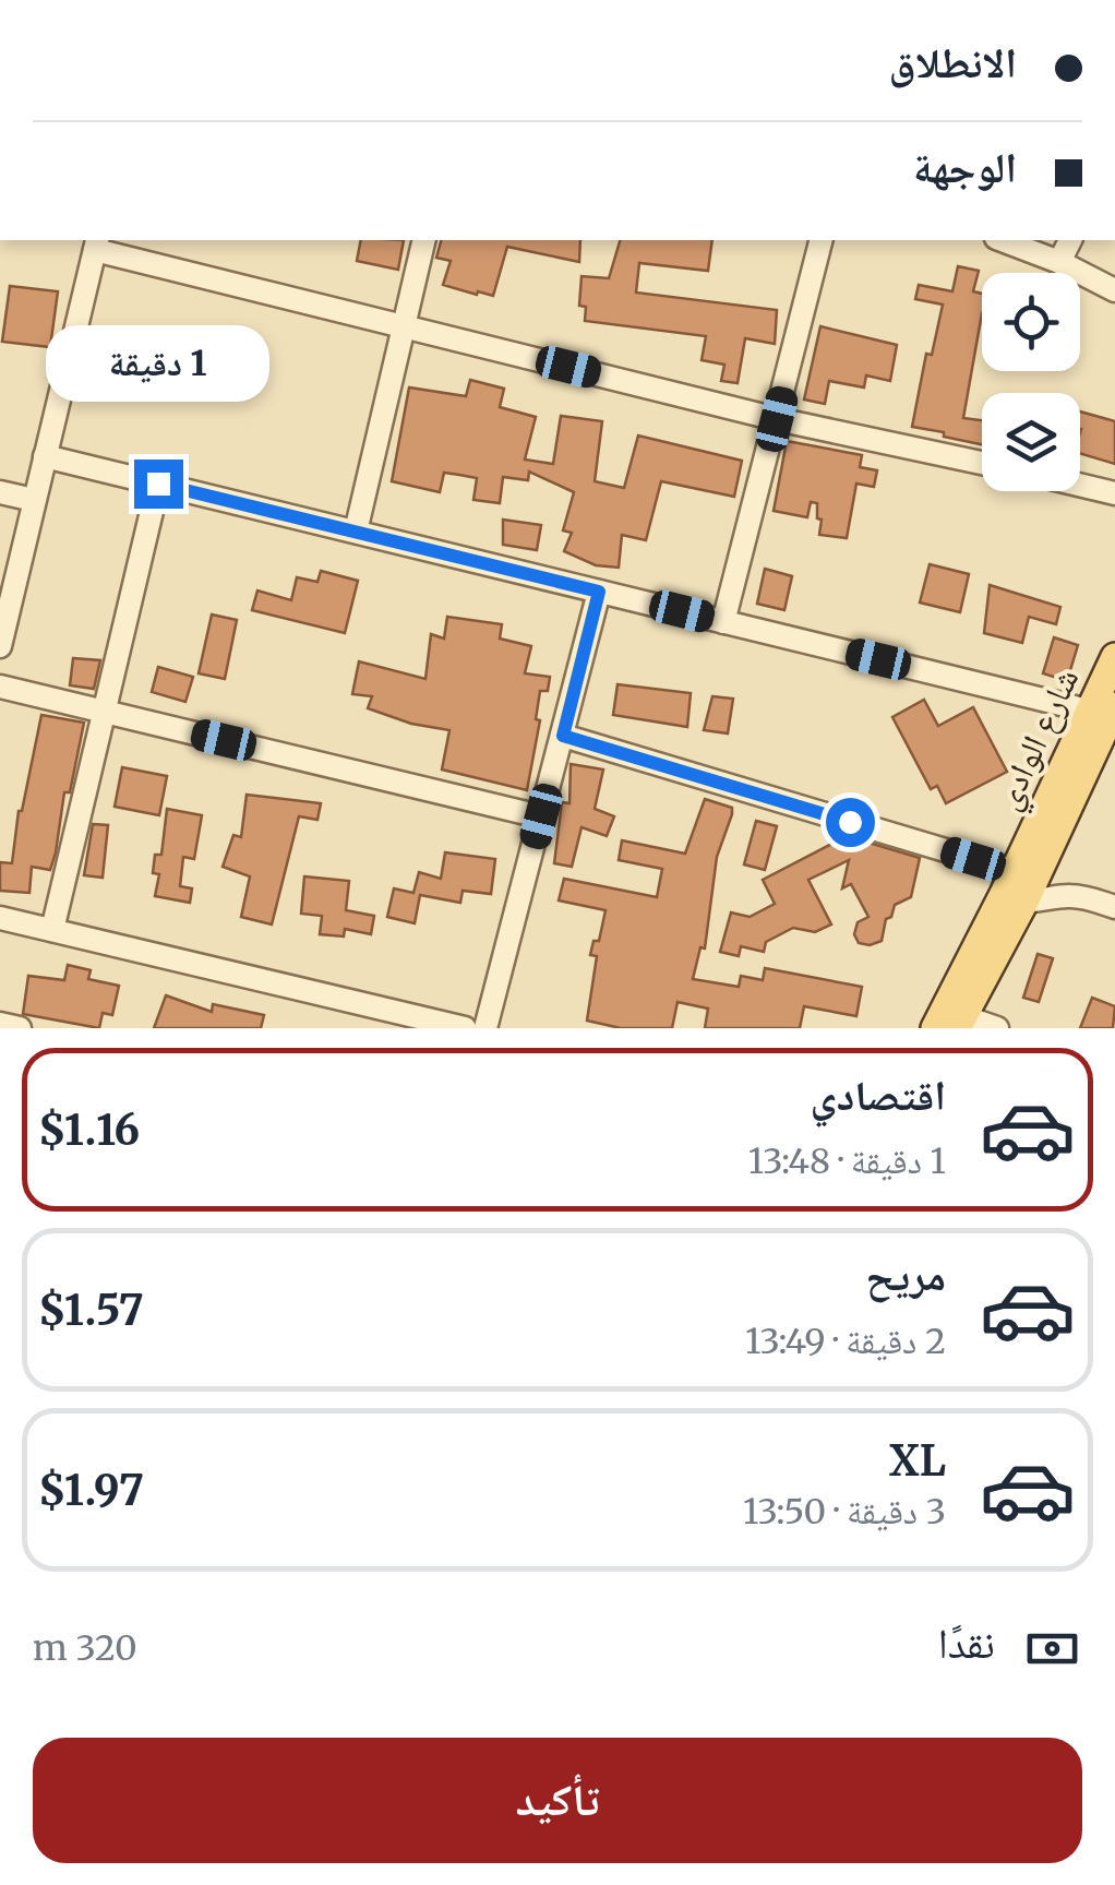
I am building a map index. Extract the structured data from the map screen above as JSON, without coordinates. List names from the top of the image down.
{
  "streets": {
    "main road": ["شارع الوادي"]
  },
  "page": {
    "banner": ["الانطلاق", "الوجهة"],
    "bubble": "1 دقيقة",
    "list": [
      {
        "name": "اقتصادي",
        "note": "1 دقيقة · 13:48",
        "value": "$1.16"
      },
      {
        "name": "مريح",
        "note": "2 دقيقة · 13:49",
        "value": "$1.57"
      },
      {
        "name": "XL",
        "note": "3 دقيقة · 13:50",
        "value": "$1.97"
      }
    ],
    "pay": ["نقدًا", "320 m"],
    "buttons": "تأكيد"
  }
}
